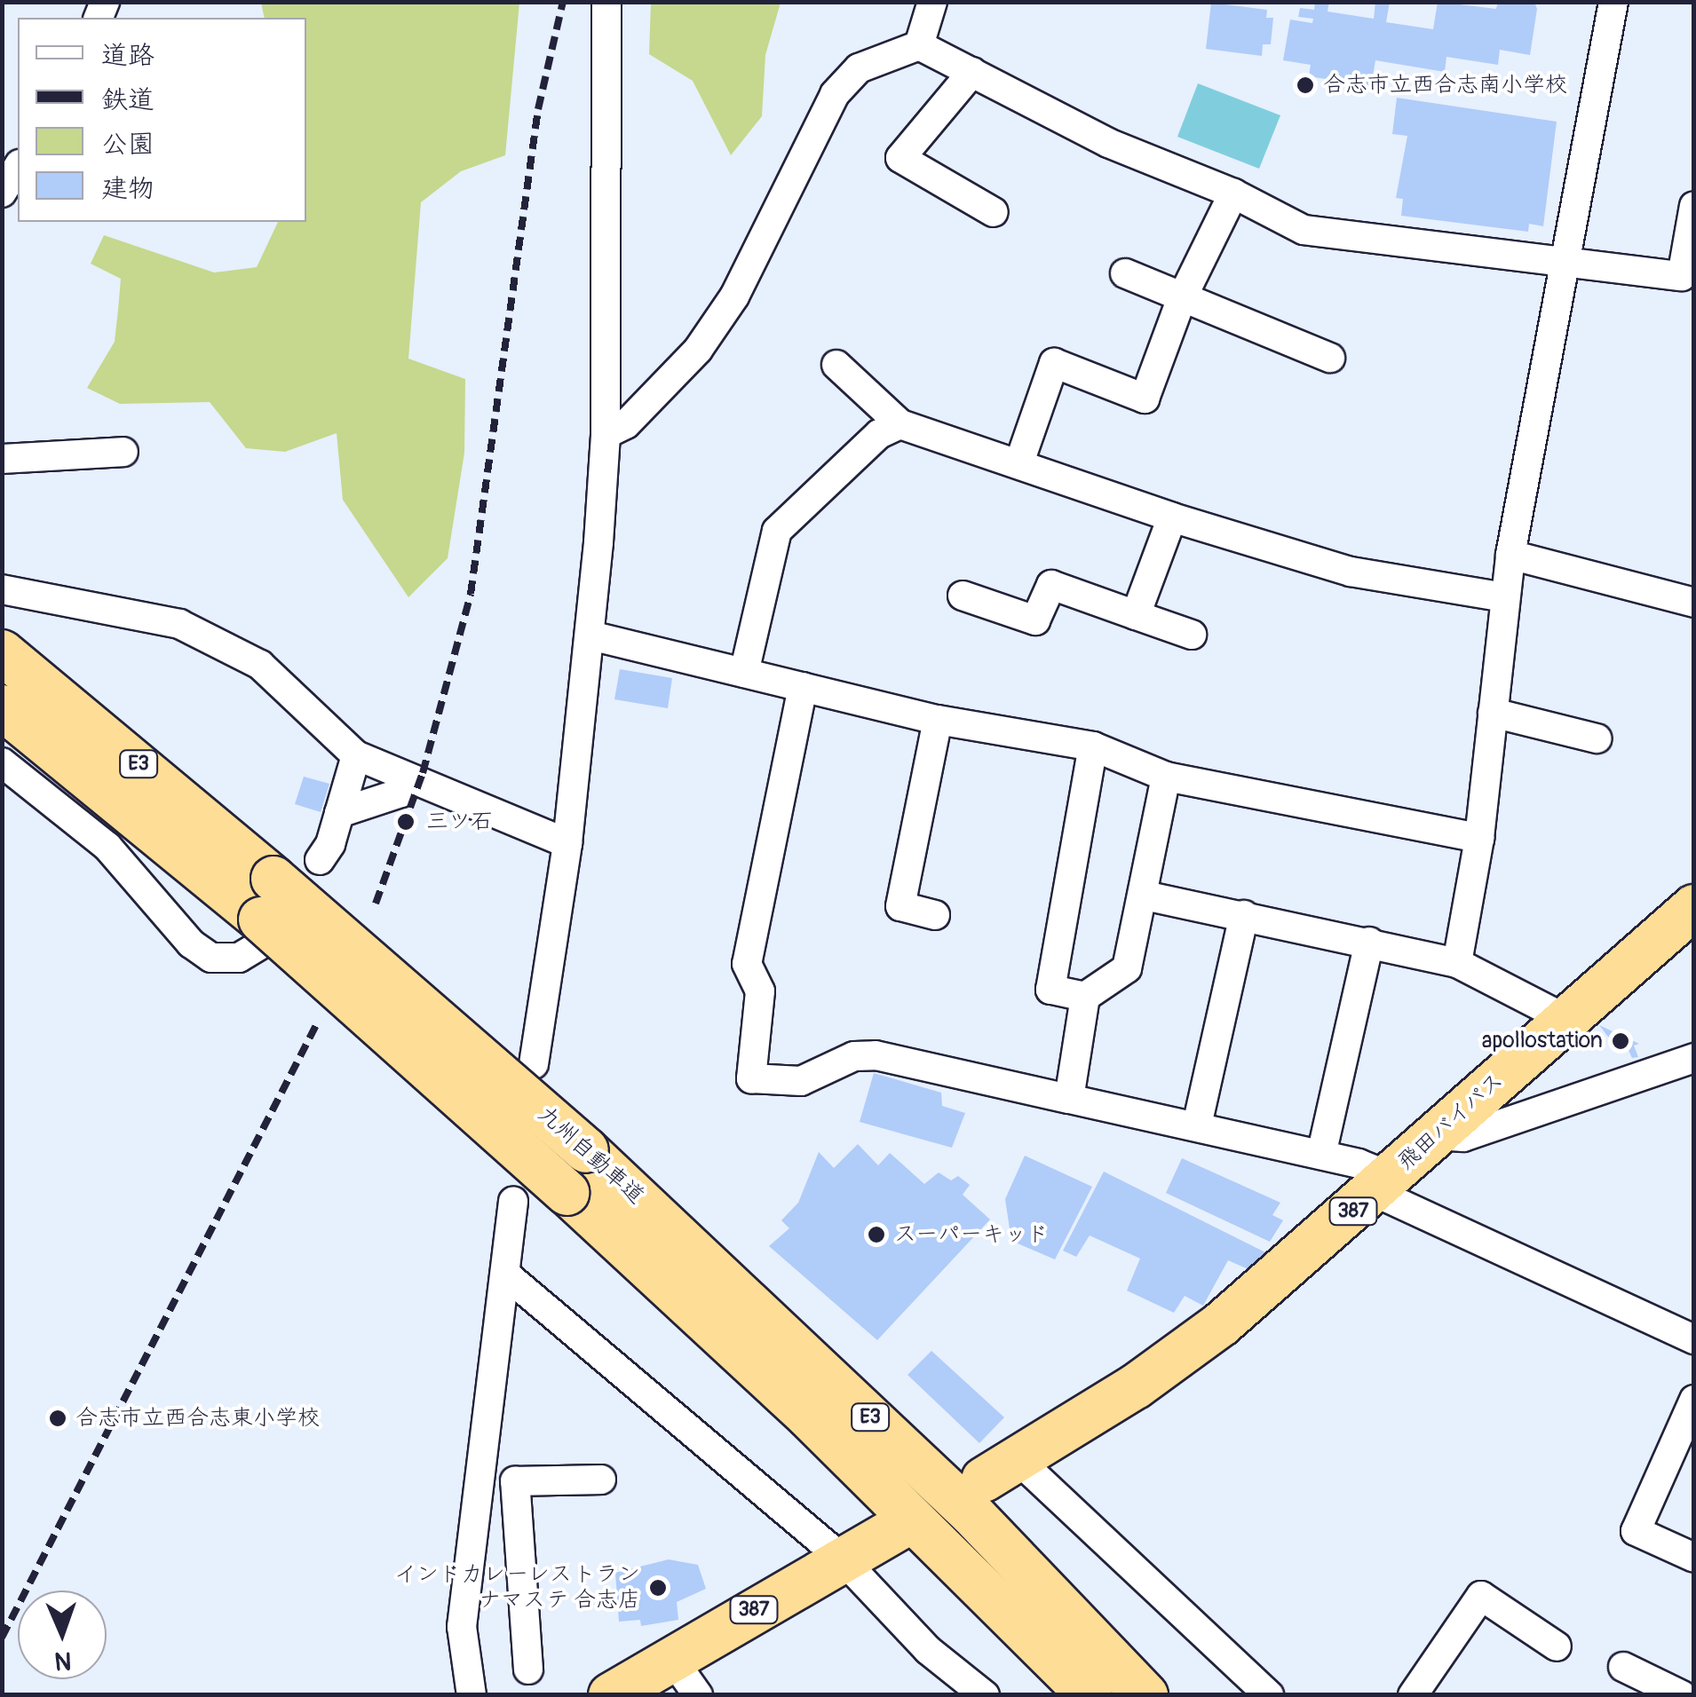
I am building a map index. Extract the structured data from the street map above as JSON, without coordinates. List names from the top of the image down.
{
  "streets": {
    "highway": [
      "E3",
      "飛田バイパス",
      "九州自動車道",
      "387"
    ]
  },
  "places": [
    "合志市立西合志南小学校",
    "三ツ石",
    "apollostation",
    "スーパーキッド",
    "合志市立西合志東小学校",
    "インドカレーレストラン ナマステ 合志店"
  ],
  "legend": [
    "道路",
    "鉄道",
    "公園",
    "建物"
  ],
  "north": "bottom"
}
